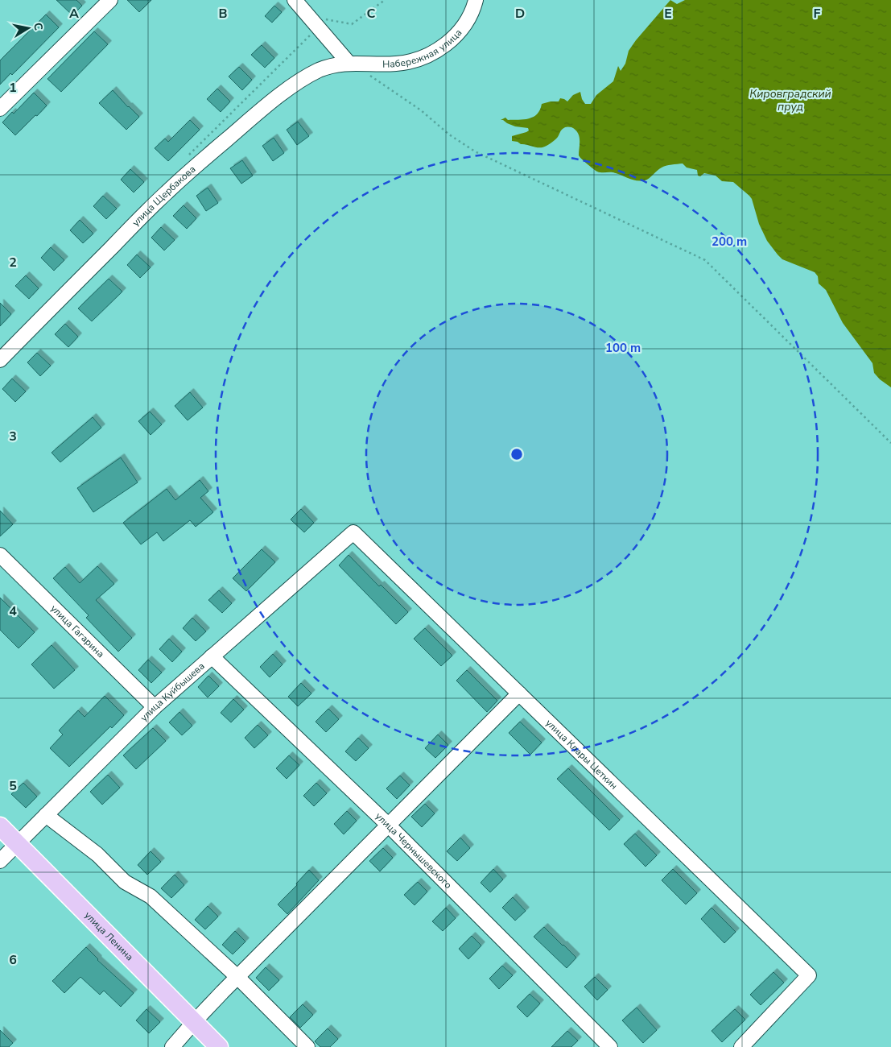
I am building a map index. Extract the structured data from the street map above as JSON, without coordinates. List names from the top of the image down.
{
  "streets": {
    "main road": ["улица Ленина"],
    "street": [
      "Набережная улица",
      "улица Щербакова",
      "улица Гагарина",
      "улица Куйбышева",
      "улица Клары Цеткин",
      "улица Чернышевского"
    ]
  },
  "crossings": [
    ["Набережная улица", "улица Щербакова"],
    ["улица Гагарина", "улица Куйбышева"],
    ["улица Куйбышева", "улица Клары Цеткин"],
    ["улица Куйбышева", "улица Чернышевского"],
    ["улица Куйбышева", "улица Ленина"]
  ],
  "water": ["Кировградский пруд"],
  "north": "right",
  "grid": {
    "columns": [
      "A",
      "B",
      "C",
      "D",
      "E",
      "F"
    ],
    "rows": [
      "1",
      "2",
      "3",
      "4",
      "5",
      "6"
    ]
  },
  "rings": ["200 m", "100 m"]
}
